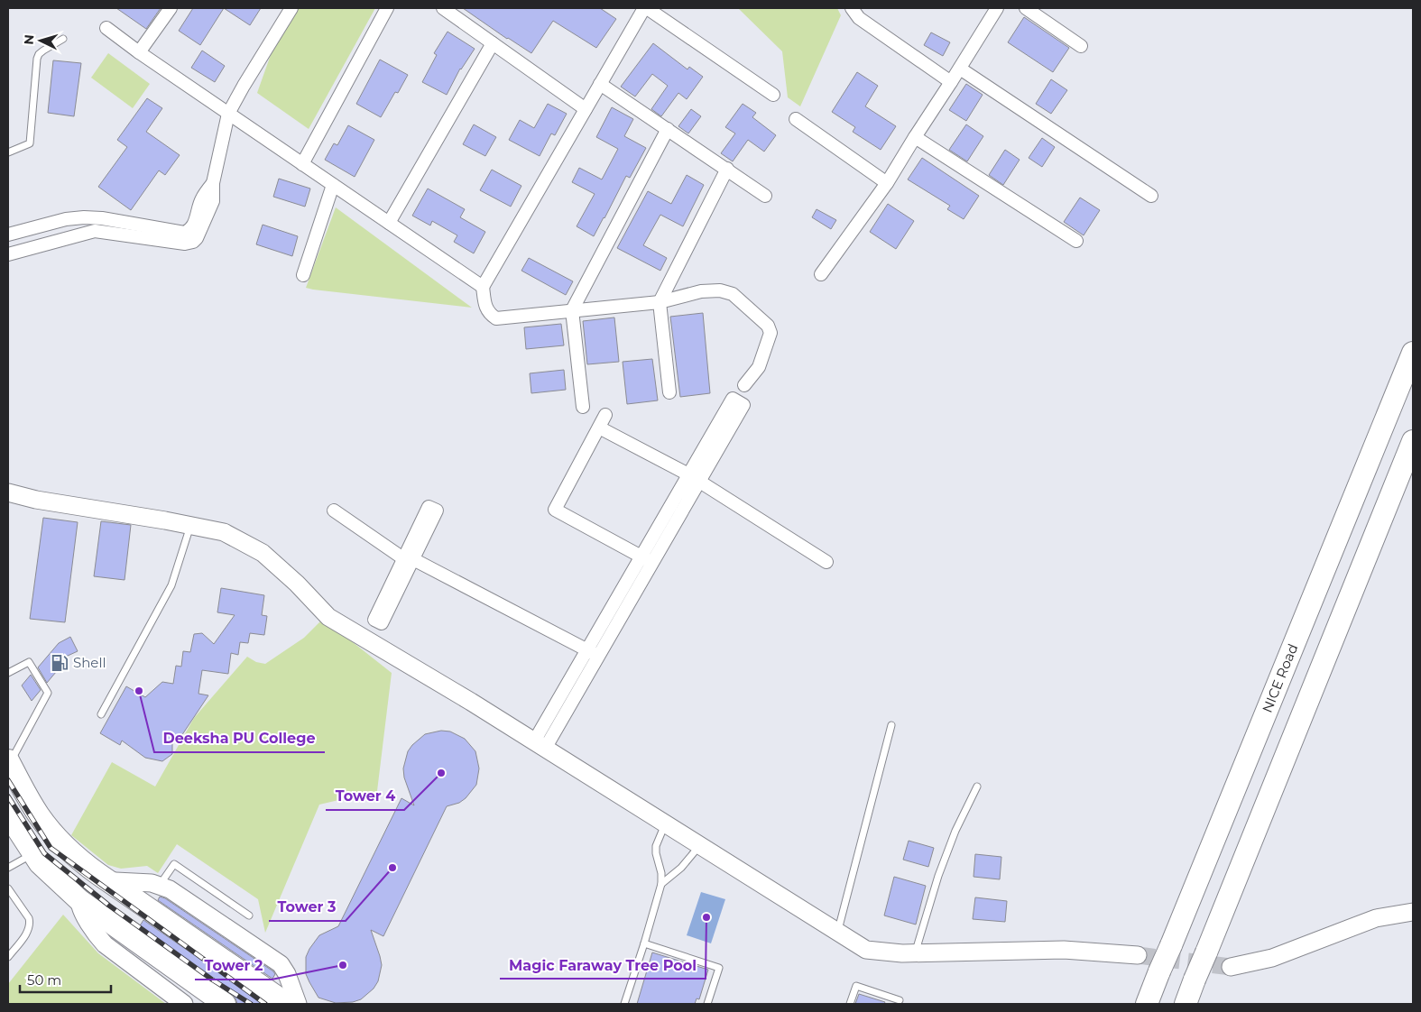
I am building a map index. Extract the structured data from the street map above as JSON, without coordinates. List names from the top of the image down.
{
  "streets": {
    "highway": ["NICE Road"]
  },
  "places": {
    "fuel station": ["Shell"],
    "other": [
      "Deeksha PU College",
      "Tower 4",
      "Tower 3",
      "Magic Faraway Tree Pool",
      "Tower 2"
    ]
  },
  "scale_bar": "50 m",
  "north": "left"
}
